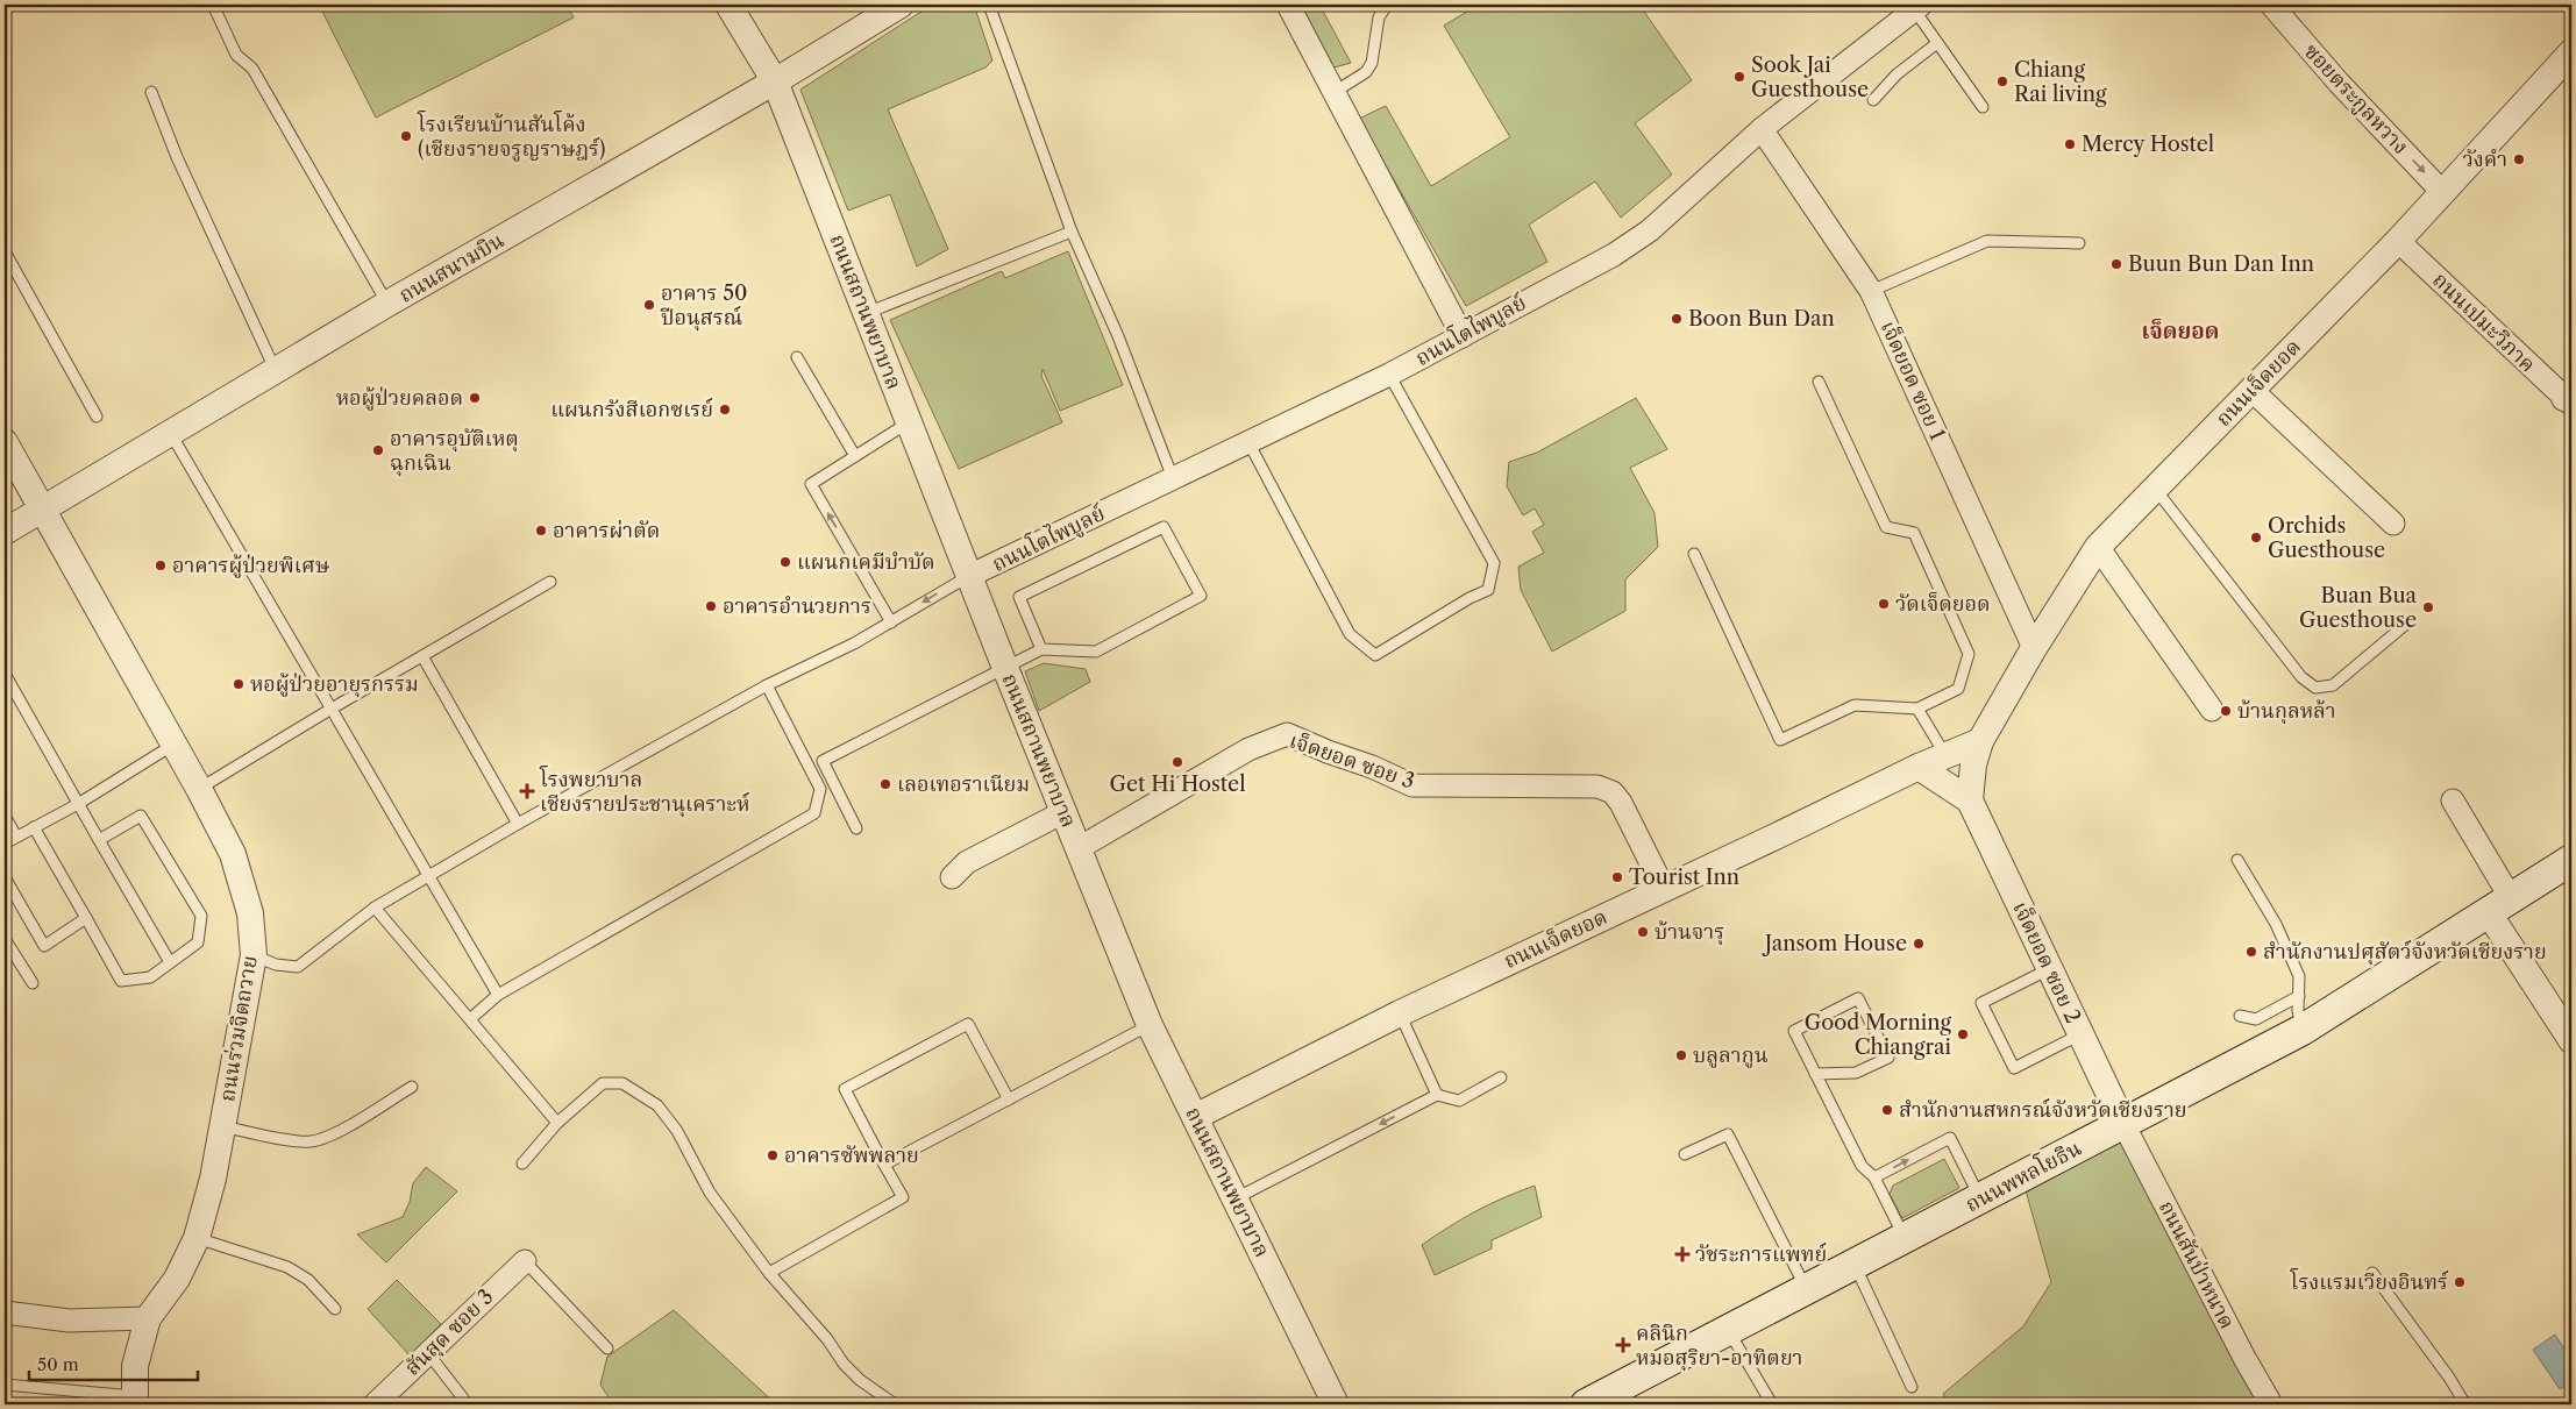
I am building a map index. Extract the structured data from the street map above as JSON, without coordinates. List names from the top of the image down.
{
  "streets": {
    "main road": ["ถนนพหลโยธิน"],
    "street": [
      "ซอยตระกูลหวาง",
      "ถนนสนามบิน",
      "ถนนสถานพยาบาล",
      "ถนนเปมะวิภาค",
      "ถนนโตไพบูลย์",
      "เจ็ดยอด ซอย 1",
      "ถนนเจ็ดยอด",
      "เจ็ดยอด ซอย 3",
      "เจ็ดยอด ซอย 2",
      "ถนนร่วมจิตถวาย",
      "ถนนสันป่าหนาด",
      "สันสุด ซอย 3"
    ]
  },
  "crossings": [
    ["ซอยตระกูลหวาง", "ถนนเจ็ดยอด"],
    ["ถนนสนามบิน", "ถนนสถานพยาบาล"],
    ["ถนนสนามบิน", "ถนนร่วมจิตถวาย"],
    ["ถนนสถานพยาบาล", "ถนนโตไพบูลย์"],
    ["ถนนสถานพยาบาล", "ถนนเจ็ดยอด"],
    ["ถนนสถานพยาบาล", "เจ็ดยอด ซอย 3"],
    ["ถนนเปมะวิภาค", "ถนนเจ็ดยอด"],
    ["ถนนโตไพบูลย์", "เจ็ดยอด ซอย 1"],
    ["เจ็ดยอด ซอย 1", "ถนนเจ็ดยอด"],
    ["ถนนเจ็ดยอด", "เจ็ดยอด ซอย 3"],
    ["ถนนเจ็ดยอด", "เจ็ดยอด ซอย 2"],
    ["เจ็ดยอด ซอย 2", "ถนนพหลโยธิน"],
    ["เจ็ดยอด ซอย 2", "ถนนสันป่าหนาด"],
    ["ถนนพหลโยธิน", "ถนนสันป่าหนาด"]
  ],
  "one_way": ["ซอยตระกูลหวาง"],
  "districts": ["เจ็ดยอด"],
  "places": {
    "other": [
      "Sook Jai Guesthouse",
      "Chiang Rai living",
      "โรงเรียนบ้านสันโค้ง (เชียงรายจรูญราษฎร์)",
      "Mercy Hostel",
      "วังคำ",
      "Buun Bun Dan Inn",
      "อาคาร 50 ปีอนุสรณ์",
      "Boon Bun Dan",
      "หอผู้ป่วยคลอด",
      "แผนกรังสีเอกซเรย์",
      "อาคารอุบัติเหตุ ฉุกเฉิน",
      "อาคารผ่าตัด",
      "Orchids Guesthouse",
      "แผนกเคมีบำบัด",
      "อาคารผู้ป่วยพิเศษ",
      "วัดเจ็ดยอด",
      "อาคารอำนวยการ",
      "Buan Bua Guesthouse",
      "หอผู้ป่วยอายุรกรรม",
      "บ้านกุลหล้า",
      "Get Hi Hostel",
      "เลอเทอราเนียม",
      "Tourist Inn",
      "บ้านจารุ",
      "Jansom House",
      "สำนักงานปศุสัตว์จังหวัดเชียงราย",
      "Good Morning Chiangrai",
      "บลูลากูน",
      "สำนักงานสหกรณ์จังหวัดเชียงราย",
      "อาคารซัพพลาย",
      "โรงแรมเวียงอินทร์"
    ],
    "health": ["โรงพยาบาล เชียงรายประชานุเคราะห์", "วัชระการแพทย์", "คลินิก หมอสุริยา-อาทิตยา"]
  },
  "scale_bar": "50 m"
}
